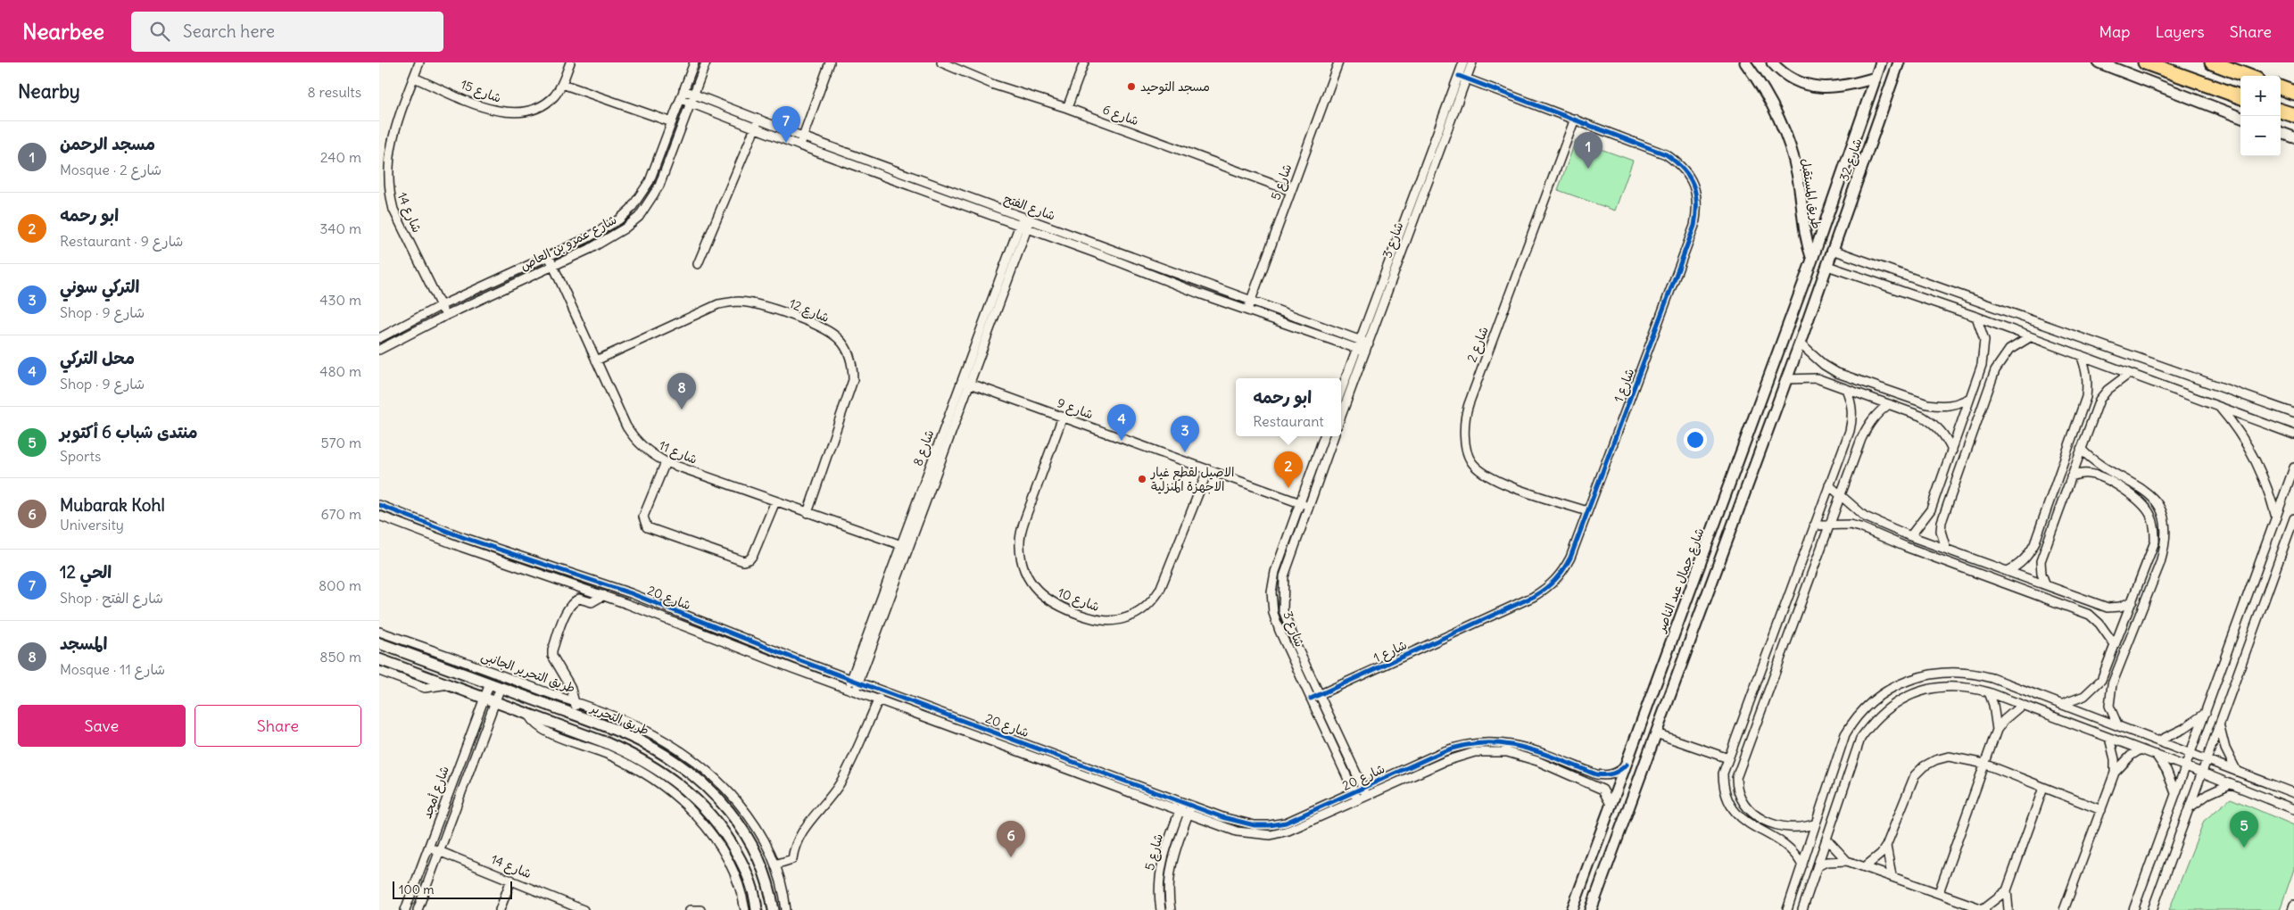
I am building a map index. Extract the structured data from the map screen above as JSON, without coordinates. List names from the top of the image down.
{
  "streets": {
    "main road": [
      "شارع 32",
      "طريق المستقبل",
      "شارع جمال عبد الناصر",
      "طريق التحرير"
    ],
    "street": [
      "شارع 15",
      "شارع 6",
      "شارع 5",
      "شارع الفتح",
      "شارع 14",
      "شارع 3",
      "شارع عمرو بن العاص",
      "شارع 12",
      "شارع 2",
      "شارع 1",
      "شارع 9",
      "شارع 8",
      "شارع 11",
      "شارع 20",
      "شارع 10",
      "طريق التحرير الجانبى",
      "شارع أمجد"
    ]
  },
  "crossings": [
    ["شارع 15", "شارع 14"],
    ["شارع 6", "شارع 5"],
    ["شارع 32", "طريق المستقبل"],
    ["شارع 32", "شارع جمال عبد الناصر"],
    ["شارع 5", "شارع الفتح"],
    ["شارع 5", "شارع 20"],
    ["طريق المستقبل", "شارع جمال عبد الناصر"],
    ["شارع الفتح", "شارع 3"],
    ["شارع الفتح", "شارع عمرو بن العاص"],
    ["شارع الفتح", "شارع 8"],
    ["شارع 14", "شارع عمرو بن العاص"],
    ["شارع 14", "شارع أمجد"],
    ["شارع 3", "شارع 1"],
    ["شارع 3", "شارع 9"],
    ["شارع 3", "شارع 20"],
    ["شارع عمرو بن العاص", "شارع 11"],
    ["شارع 12", "شارع 11"],
    ["شارع 2", "شارع 1"],
    ["شارع 9", "شارع 8"],
    ["شارع 9", "شارع 10"],
    ["شارع 8", "شارع 11"],
    ["شارع 8", "شارع 20"],
    ["شارع جمال عبد الناصر", "شارع 20"],
    ["طريق التحرير", "شارع أمجد"]
  ],
  "places": ["مسجد التوحيد", "الاصيل لقطع غيار الاجهزة المنزلية"],
  "scale_bar": "100 m",
  "page": {
    "header": "Nearbee",
    "search": "Search here",
    "nav": ["Map", "Layers", "Share"],
    "heading": ["Nearby", "8 results"],
    "map_buttons": ["+", "−"],
    "pins": [
      "7",
      "1",
      "8",
      "4",
      "3",
      "2",
      "5",
      "6"
    ],
    "list": [
      {
        "mark": "1",
        "name": "مسجد الرحمن",
        "note": "Mosque · شارع 2",
        "value": "240 m"
      },
      {
        "mark": "2",
        "name": "ابو رحمه",
        "note": "Restaurant · شارع 9",
        "value": "340 m"
      },
      {
        "mark": "3",
        "name": "التركي سوني",
        "note": "Shop · شارع 9",
        "value": "430 m"
      },
      {
        "mark": "4",
        "name": "محل التركي",
        "note": "Shop · شارع 9",
        "value": "480 m"
      },
      {
        "mark": "5",
        "name": "منتدى شباب 6 أكتوبر",
        "note": "Sports",
        "value": "570 m"
      },
      {
        "mark": "6",
        "name": "Mubarak Kohl",
        "note": "University",
        "value": "670 m"
      },
      {
        "mark": "7",
        "name": "الحي 12",
        "note": "Shop · شارع الفتح",
        "value": "800 m"
      },
      {
        "mark": "8",
        "name": "المسجد",
        "note": "Mosque · شارع 11",
        "value": "850 m"
      }
    ],
    "popup": ["ابو رحمه", "Restaurant"],
    "buttons": ["Save", "Share"],
    "scale": "100 m"
  }
}
